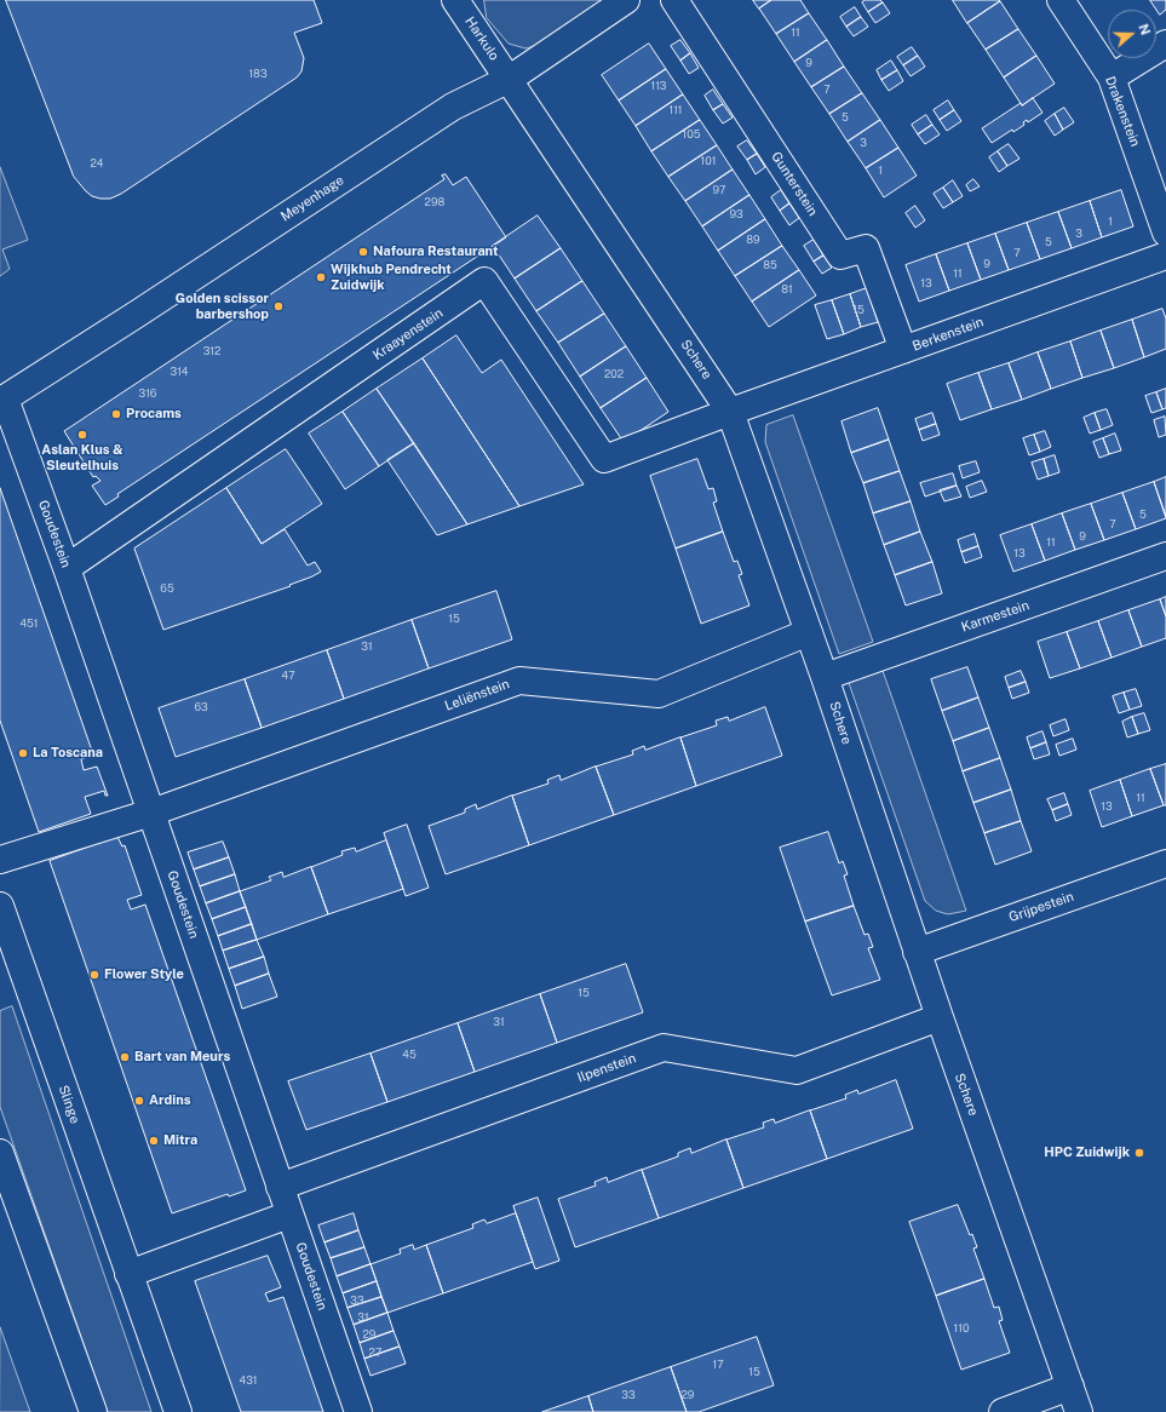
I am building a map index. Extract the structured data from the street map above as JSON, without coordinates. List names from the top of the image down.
{
  "streets": {
    "street": [
      "Harkulo",
      "Drakenstein",
      "Gunterstein",
      "Meyenhage",
      "Kraayenstein",
      "Berkenstein",
      "Schere",
      "Goudestein",
      "Karmestein",
      "Leliënstein",
      "Grijpestein",
      "Ilpenstein",
      "Slinge"
    ]
  },
  "crossings": [
    ["Harkulo", "Meyenhage"],
    ["Harkulo", "Schere"],
    ["Gunterstein", "Berkenstein"],
    ["Meyenhage", "Schere"],
    ["Meyenhage", "Goudestein"],
    ["Kraayenstein", "Berkenstein"],
    ["Kraayenstein", "Schere"],
    ["Kraayenstein", "Goudestein"],
    ["Berkenstein", "Schere"],
    ["Schere", "Karmestein"],
    ["Schere", "Leliënstein"],
    ["Schere", "Grijpestein"],
    ["Schere", "Ilpenstein"],
    ["Goudestein", "Leliënstein"],
    ["Goudestein", "Ilpenstein"]
  ],
  "places": [
    "Nafoura Restaurant",
    "Wijkhub Pendrecht Zuidwijk",
    "Golden scissor barbershop",
    "Procams",
    "Aslan Klus & Sleutelhuis",
    "La Toscana",
    "Flower Style",
    "Bart van Meurs",
    "Ardins",
    "Mitra",
    "HPC Zuidwijk"
  ],
  "house_numbers": [
    "11",
    "9",
    "183",
    "113",
    "7",
    "111",
    "5",
    "105",
    "3",
    "101",
    "24",
    "1",
    "97",
    "298",
    "93",
    "1",
    "3",
    "89",
    "5",
    "7",
    "9",
    "85",
    "11",
    "13",
    "81",
    "15",
    "312",
    "314",
    "202",
    "316",
    "5",
    "7",
    "9",
    "11",
    "13",
    "65",
    "15",
    "451",
    "31",
    "47",
    "63",
    "11",
    "13",
    "15",
    "31",
    "45",
    "33",
    "31",
    "110",
    "29",
    "27",
    "17",
    "15",
    "431",
    "33",
    "29"
  ],
  "north": "right"
}
